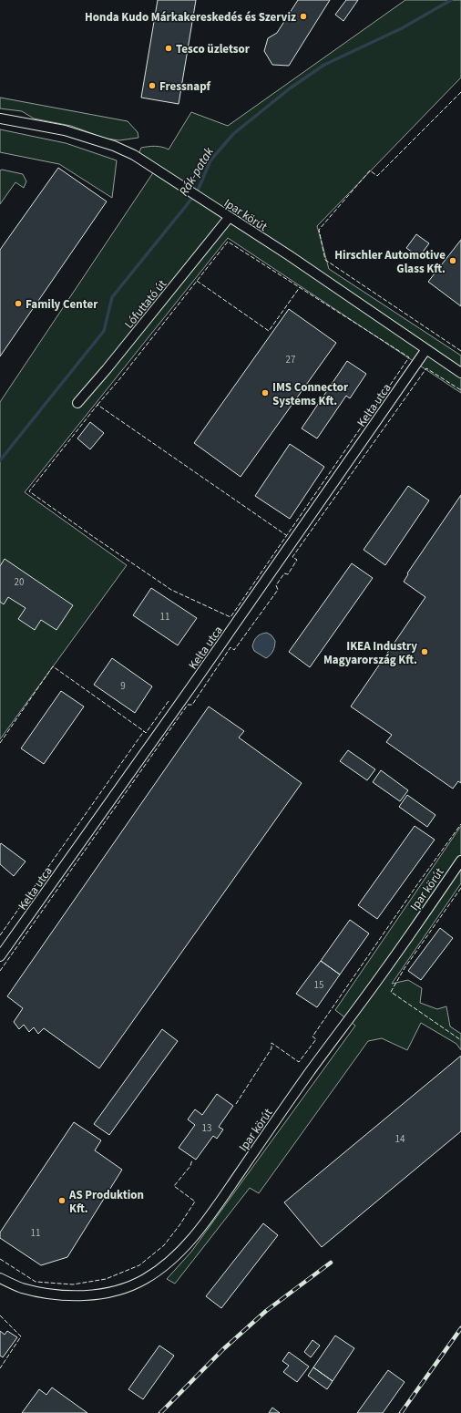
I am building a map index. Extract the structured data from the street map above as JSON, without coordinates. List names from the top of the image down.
{
  "streets": {
    "street": ["Ipar körút", "Lófuttató út", "Kelta utca"]
  },
  "crossings": [
    ["Ipar körút", "Lófuttató út"],
    ["Ipar körút", "Kelta utca"]
  ],
  "water": ["Rák-patak"],
  "places": [
    "Honda Kudo Márkakereskedés és Szerviz",
    "Tesco üzletsor",
    "Fressnapf",
    "Hirschler Automotive Glass Kft.",
    "Family Center",
    "IMS Connector Systems Kft.",
    "IKEA Industry Magyarország Kft.",
    "AS Produktion Kft."
  ],
  "house_numbers": [
    "27",
    "20",
    "11",
    "9",
    "15",
    "13",
    "14",
    "11"
  ]
}
